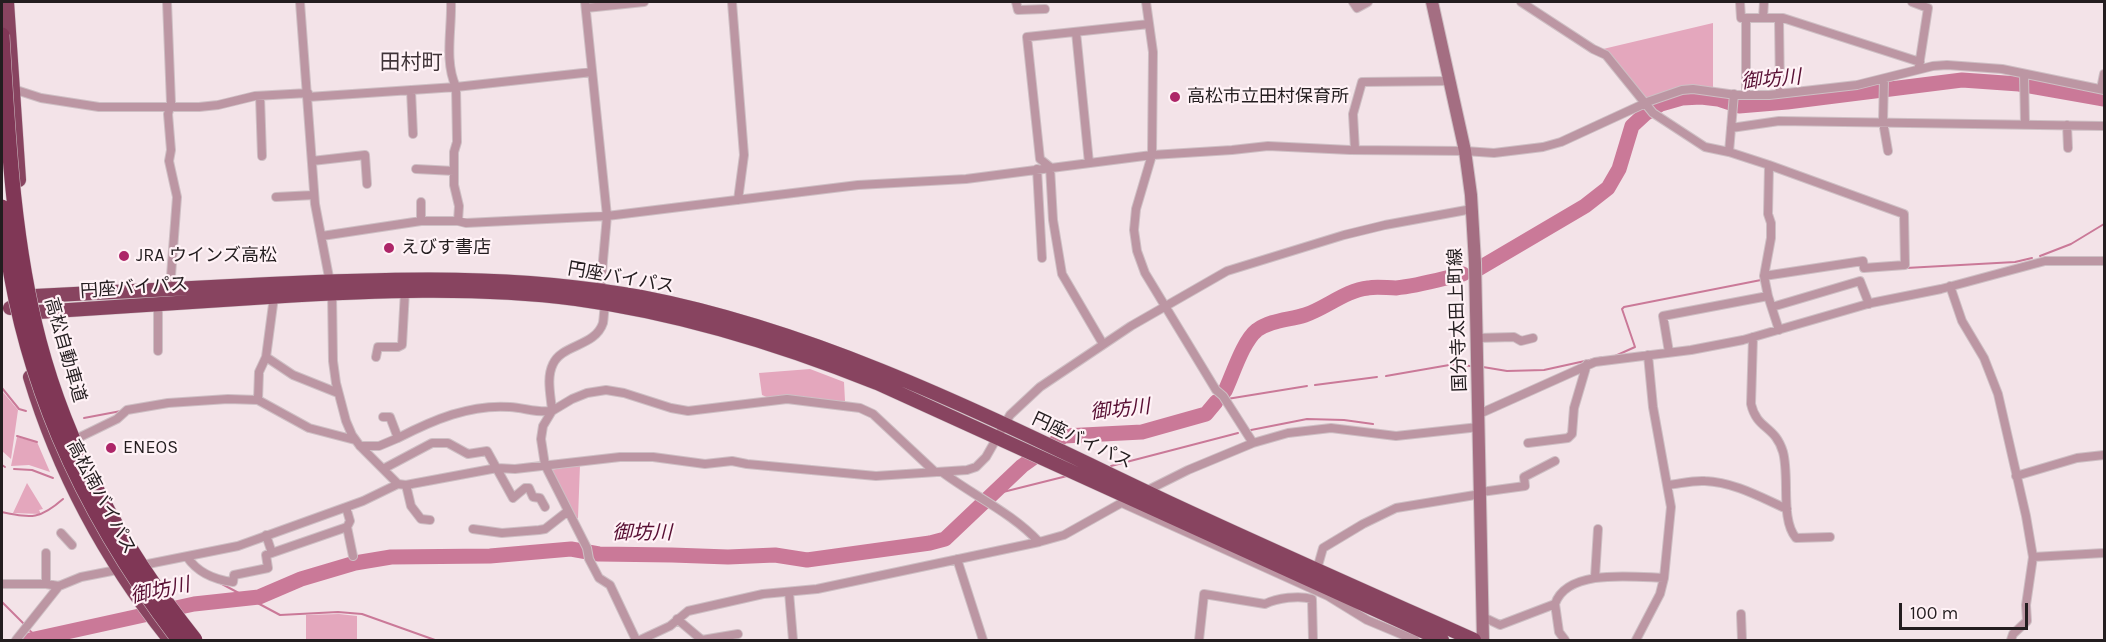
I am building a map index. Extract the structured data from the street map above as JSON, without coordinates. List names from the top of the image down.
{
  "streets": {
    "highway": ["円座バイパス", "高松自動車道", "高松南バイパス"],
    "main road": ["国分寺太田上町線"]
  },
  "crossings": [
    ["円座バイパス", "高松南バイパス"]
  ],
  "districts": ["田村町"],
  "water": ["御坊川"],
  "places": [
    "高松市立田村保育所",
    "えびす書店",
    "JRA ウインズ高松",
    "ENEOS"
  ],
  "scale_bar": "100 m"
}
